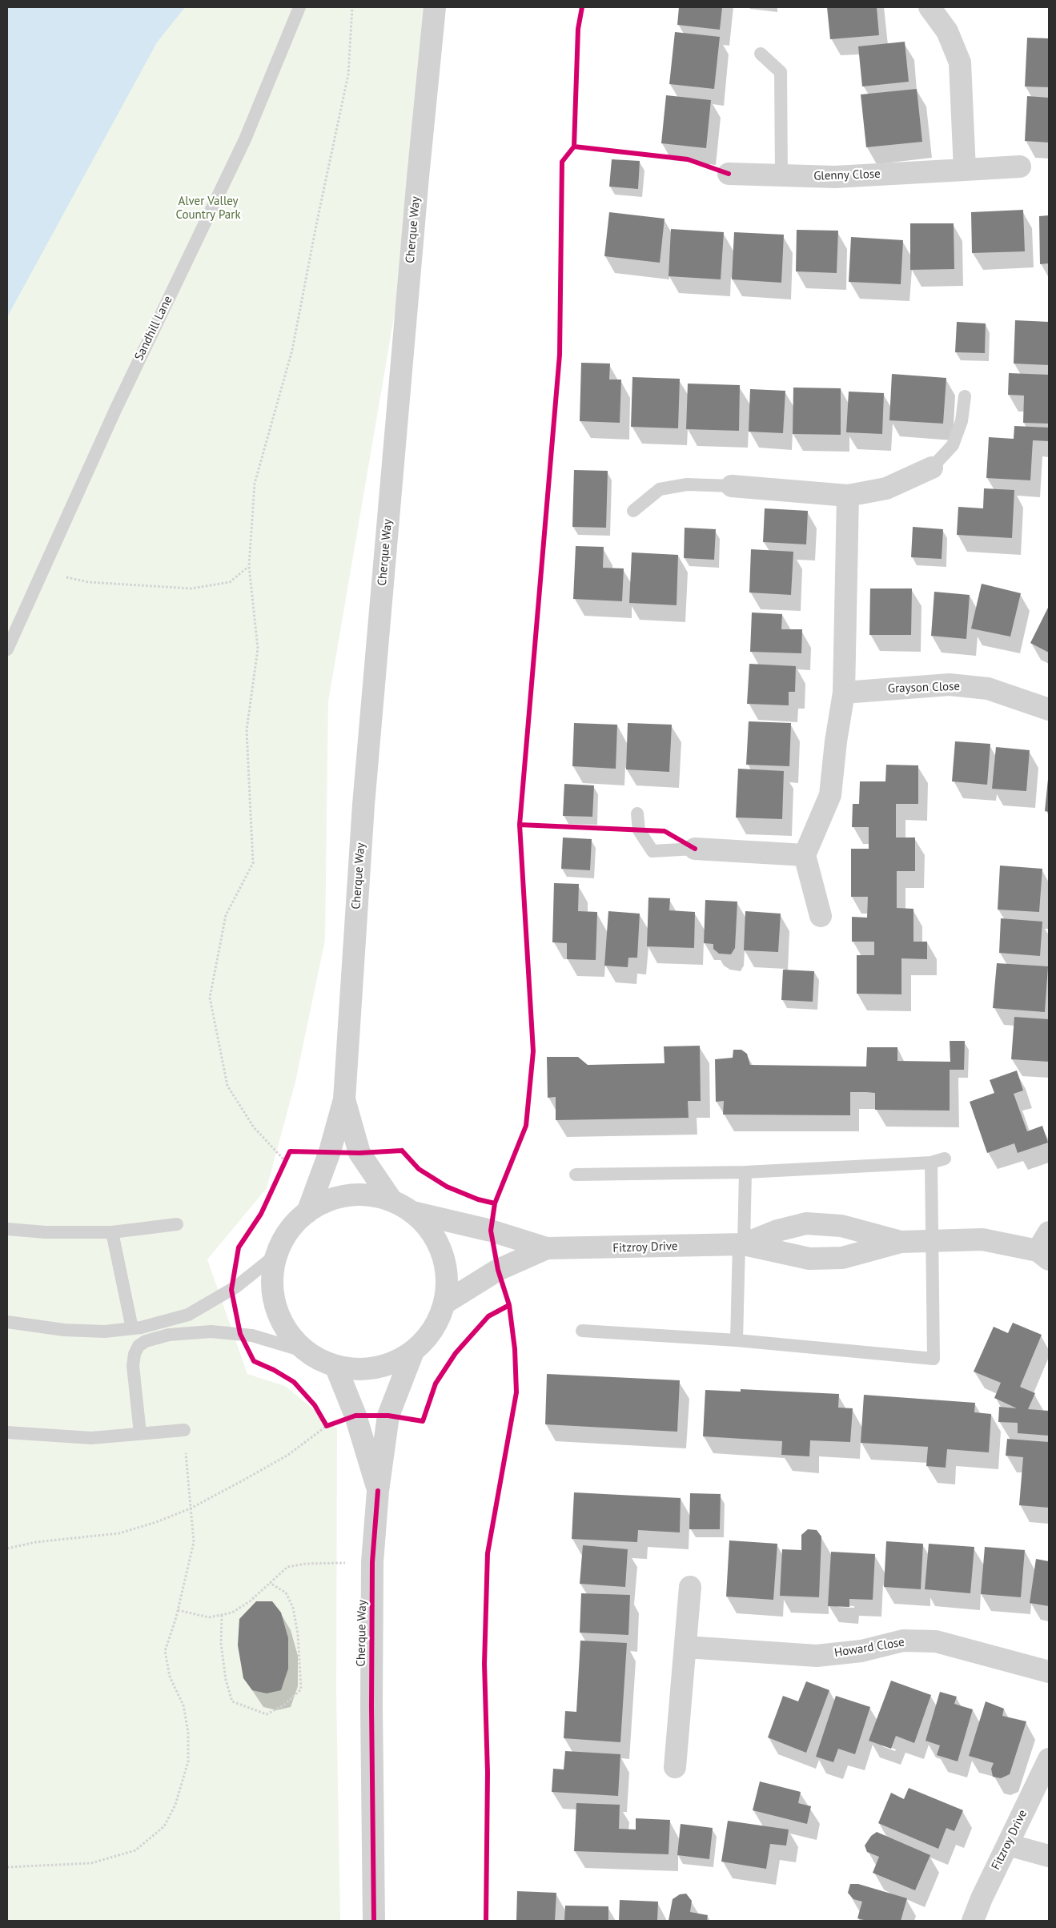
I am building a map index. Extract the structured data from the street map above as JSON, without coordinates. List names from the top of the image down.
{
  "streets": {
    "street": [
      "Glenny Close",
      "Cherque Way",
      "Grayson Close",
      "Fitzroy Drive",
      "Howard Close"
    ],
    "lane": ["Sandhill Lane"]
  },
  "parks": ["Alver Valley Country Park"]
}
